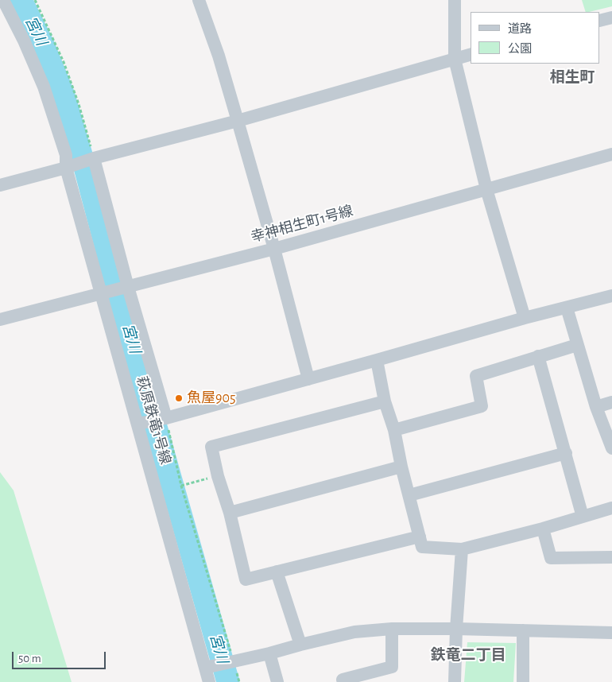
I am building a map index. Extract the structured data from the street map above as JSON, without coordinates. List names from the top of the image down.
{
  "streets": {
    "street": ["幸神相生町1号線", "萩原鉄竜1号線"]
  },
  "crossings": [
    ["幸神相生町1号線", "萩原鉄竜1号線"]
  ],
  "districts": ["相生町", "鉄竜二丁目"],
  "water": ["宮川"],
  "places": ["魚屋905"],
  "legend": ["道路", "公園"],
  "scale_bar": "50 m"
}
